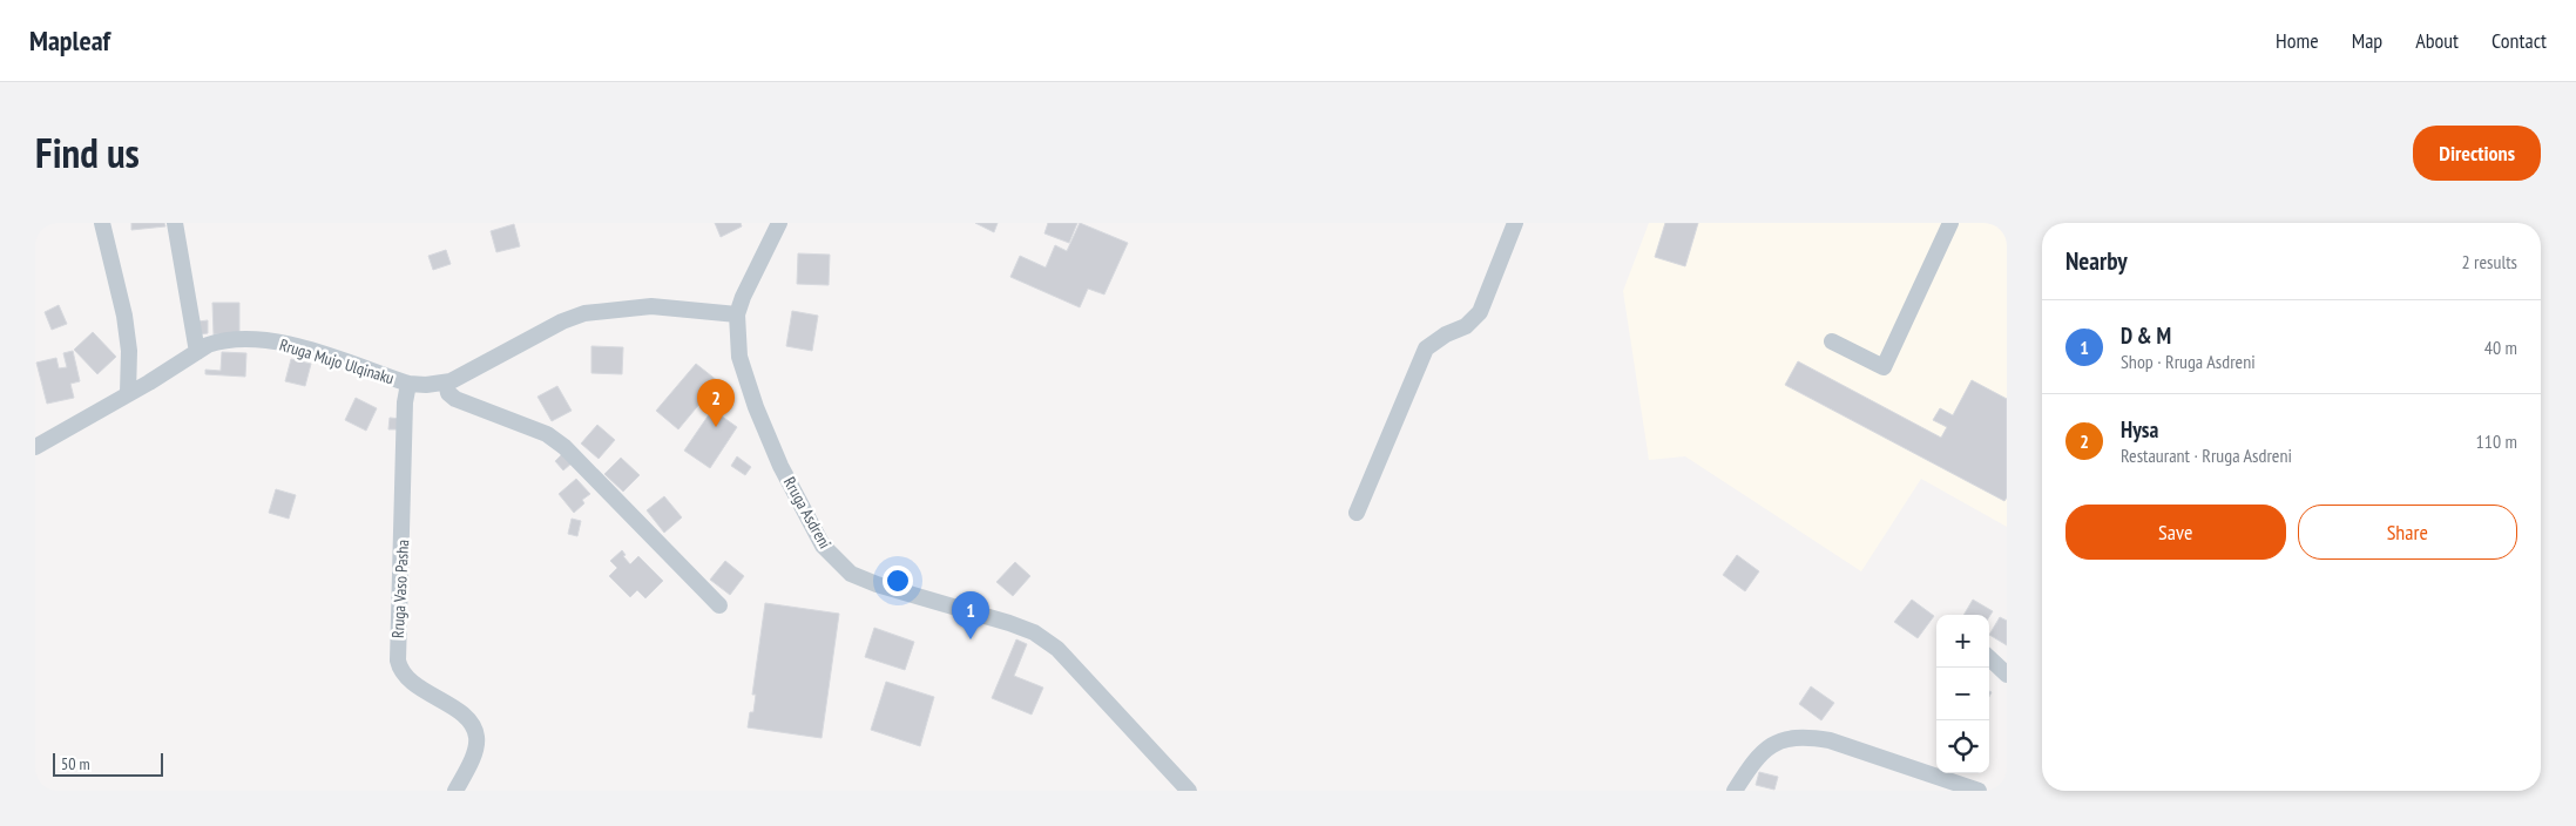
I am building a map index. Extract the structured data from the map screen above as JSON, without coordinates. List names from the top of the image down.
{
  "streets": {
    "street": ["Rruga Mujo Ulqinaku", "Rruga Asdreni", "Rruga Vaso Pasha"]
  },
  "crossings": [
    ["Rruga Mujo Ulqinaku", "Rruga Vaso Pasha"]
  ],
  "scale_bar": "50 m",
  "page": {
    "header": "Mapleaf",
    "nav": [
      "Home",
      "Map",
      "About",
      "Contact"
    ],
    "title": "Find us",
    "buttons": [
      "Directions",
      ["Save", "Share"]
    ],
    "heading": ["Nearby", "2 results"],
    "list": [
      {
        "mark": "1",
        "name": "D & M",
        "note": "Shop · Rruga Asdreni",
        "value": "40 m"
      },
      {
        "mark": "2",
        "name": "Hysa",
        "note": "Restaurant · Rruga Asdreni",
        "value": "110 m"
      }
    ],
    "pins": ["2", "1"],
    "map_buttons": ["+", "−"],
    "scale": "50 m"
  }
}
